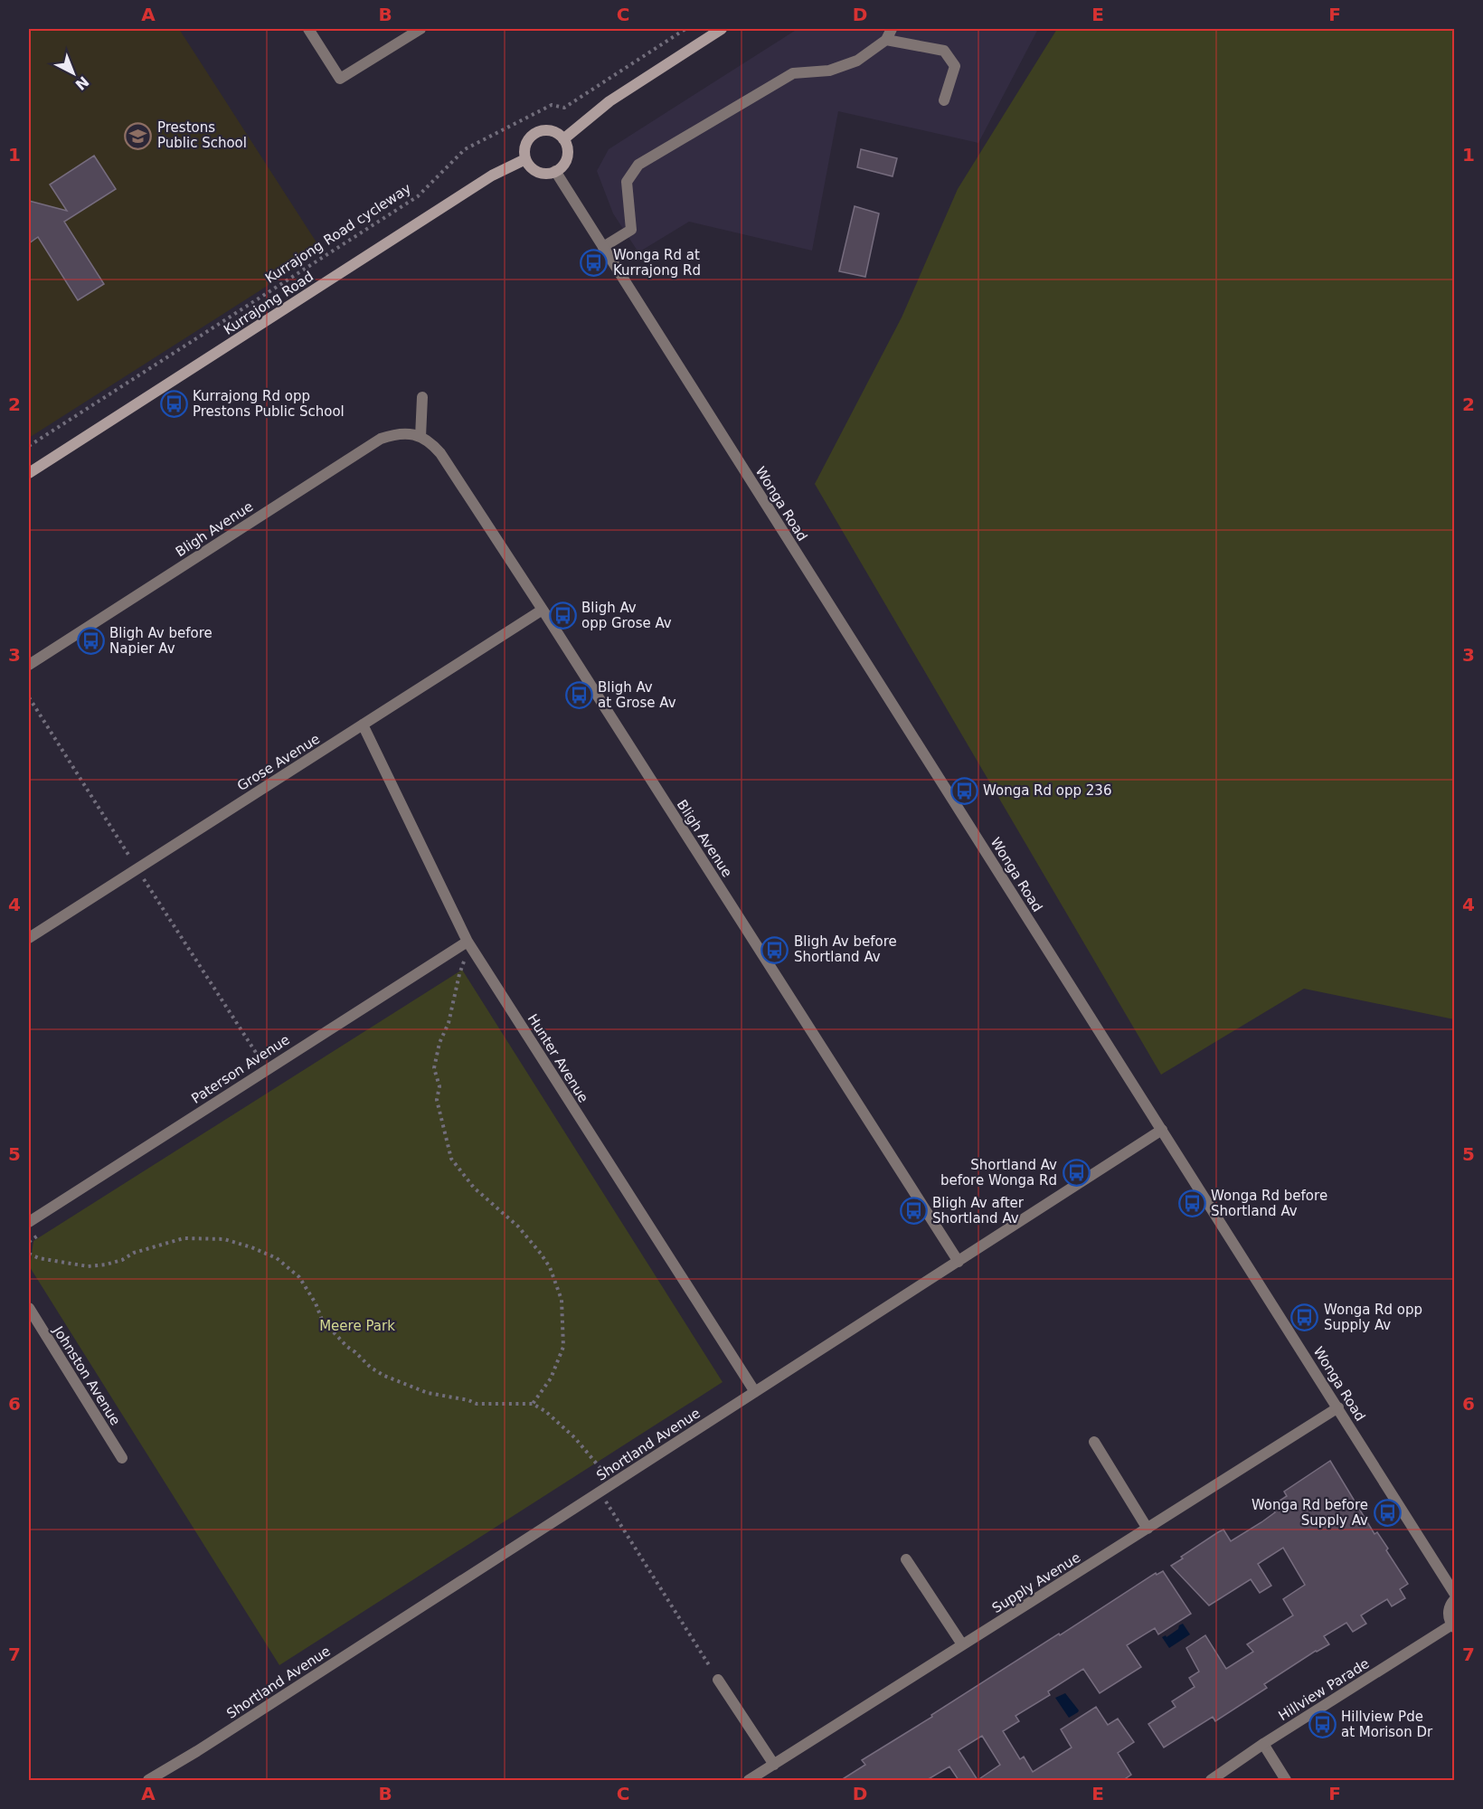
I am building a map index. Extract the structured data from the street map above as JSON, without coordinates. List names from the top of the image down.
{
  "streets": {
    "main road": ["Kurrajong Road"],
    "street": [
      "Wonga Road",
      "Bligh Avenue",
      "Grose Avenue",
      "Hunter Avenue",
      "Paterson Avenue",
      "Johnston Avenue",
      "Shortland Avenue",
      "Supply Avenue",
      "Hillview Parade"
    ],
    "path": ["Kurrajong Road cycleway"]
  },
  "crossings": [
    ["Kurrajong Road", "Wonga Road"],
    ["Wonga Road", "Shortland Avenue"],
    ["Wonga Road", "Supply Avenue"],
    ["Bligh Avenue", "Grose Avenue"],
    ["Bligh Avenue", "Shortland Avenue"],
    ["Grose Avenue", "Hunter Avenue"],
    ["Hunter Avenue", "Paterson Avenue"],
    ["Hunter Avenue", "Shortland Avenue"]
  ],
  "parks": ["Meere Park"],
  "places": {
    "school or university": ["Prestons Public School"],
    "bus stop": [
      "Wonga Rd at Kurrajong Rd",
      "Kurrajong Rd opp Prestons Public School",
      "Bligh Av opp Grose Av",
      "Bligh Av before Napier Av",
      "Bligh Av at Grose Av",
      "Wonga Rd opp 236",
      "Bligh Av before Shortland Av",
      "Shortland Av before Wonga Rd",
      "Wonga Rd before Shortland Av",
      "Bligh Av after Shortland Av",
      "Wonga Rd opp Supply Av",
      "Wonga Rd before Supply Av",
      "Hillview Pde at Morison Dr"
    ]
  },
  "north": "bottom right",
  "grid": {
    "columns": [
      "A",
      "B",
      "C",
      "D",
      "E",
      "F"
    ],
    "rows": [
      "1",
      "2",
      "3",
      "4",
      "5",
      "6",
      "7"
    ]
  }
}
